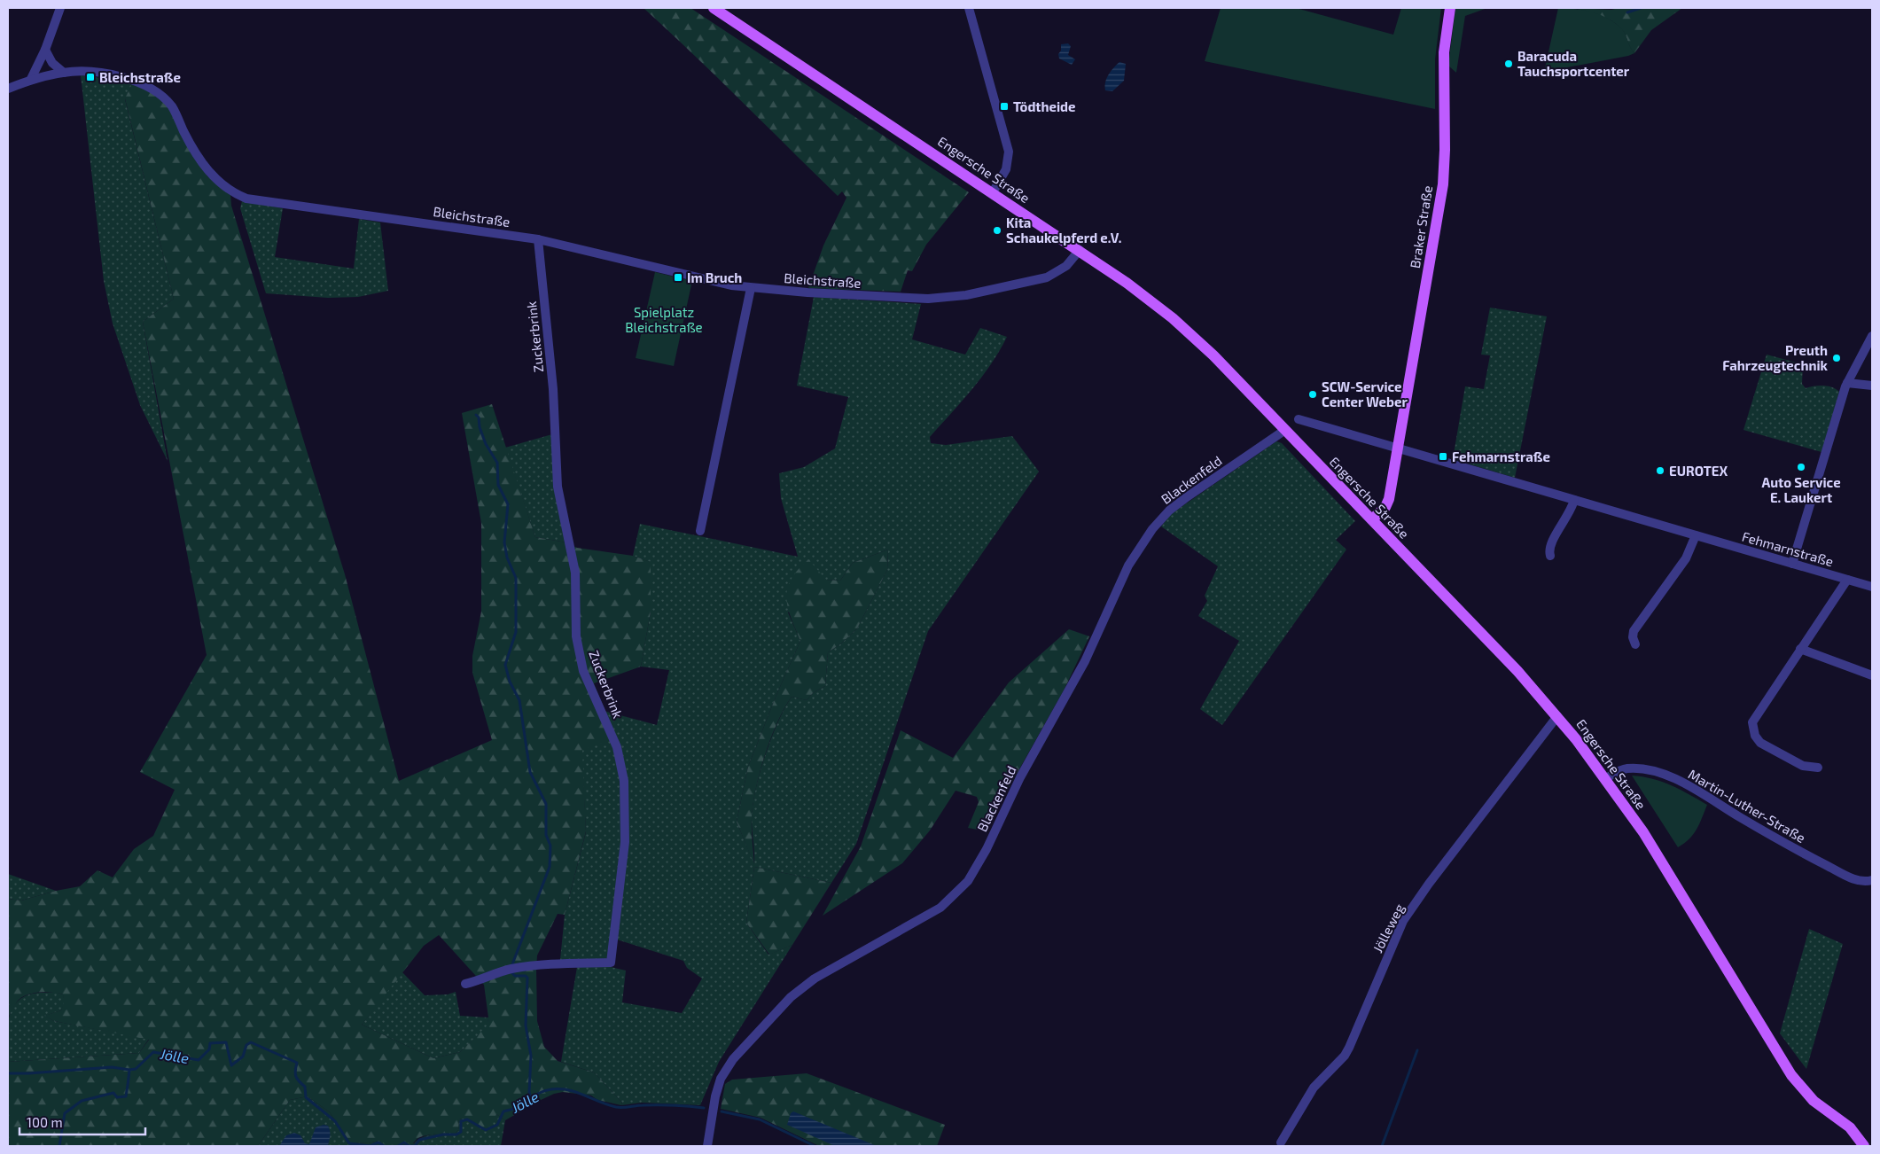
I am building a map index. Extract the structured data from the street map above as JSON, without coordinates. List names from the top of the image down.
{
  "streets": {
    "main road": ["Engersche Straße", "Braker Straße"],
    "street": [
      "Bleichstraße",
      "Zuckerbrink",
      "Blackenfeld",
      "Fehmarnstraße",
      "Martin-Luther-Straße",
      "Jölleweg"
    ]
  },
  "crossings": [
    ["Engersche Straße", "Bleichstraße"],
    ["Engersche Straße", "Braker Straße"],
    ["Engersche Straße", "Blackenfeld"],
    ["Engersche Straße", "Martin-Luther-Straße"],
    ["Engersche Straße", "Jölleweg"],
    ["Bleichstraße", "Zuckerbrink"],
    ["Braker Straße", "Fehmarnstraße"]
  ],
  "water": ["Jölle"],
  "parks": ["Spielplatz Bleichstraße"],
  "places": {
    "other": [
      "Baracuda Tauchsportcenter",
      "Kita Schaukelpferd e.V.",
      "Preuth Fahrzeugtechnik",
      "SCW-Service Center Weber",
      "Auto Service E. Laukert",
      "EUROTEX"
    ],
    "transit": [
      "Bleichstraße",
      "Tödtheide",
      "Im Bruch",
      "Fehmarnstraße"
    ]
  },
  "scale_bar": "100 m"
}
